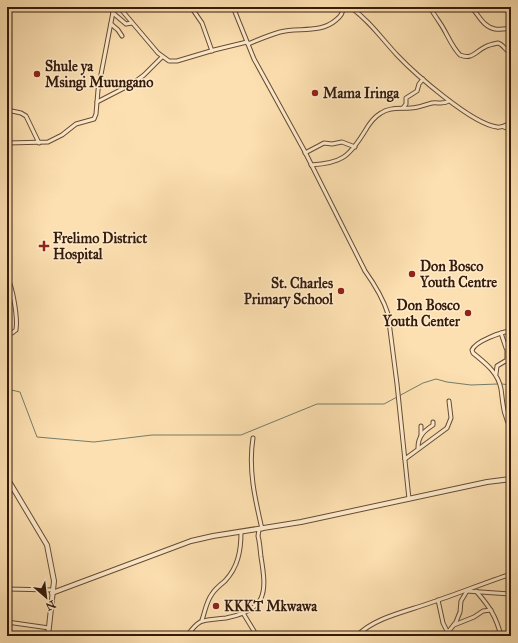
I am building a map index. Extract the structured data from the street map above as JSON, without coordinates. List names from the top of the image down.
{
  "places": {
    "other": [
      "Shule ya Msingi Muungano",
      "Mama Iringa",
      "Don Bosco Youth Centre",
      "St. Charles Primary School",
      "Don Bosco Youth Center",
      "KKKT Mkwawa"
    ],
    "health": ["Frelimo District Hospital"]
  },
  "north": "bottom right"
}
